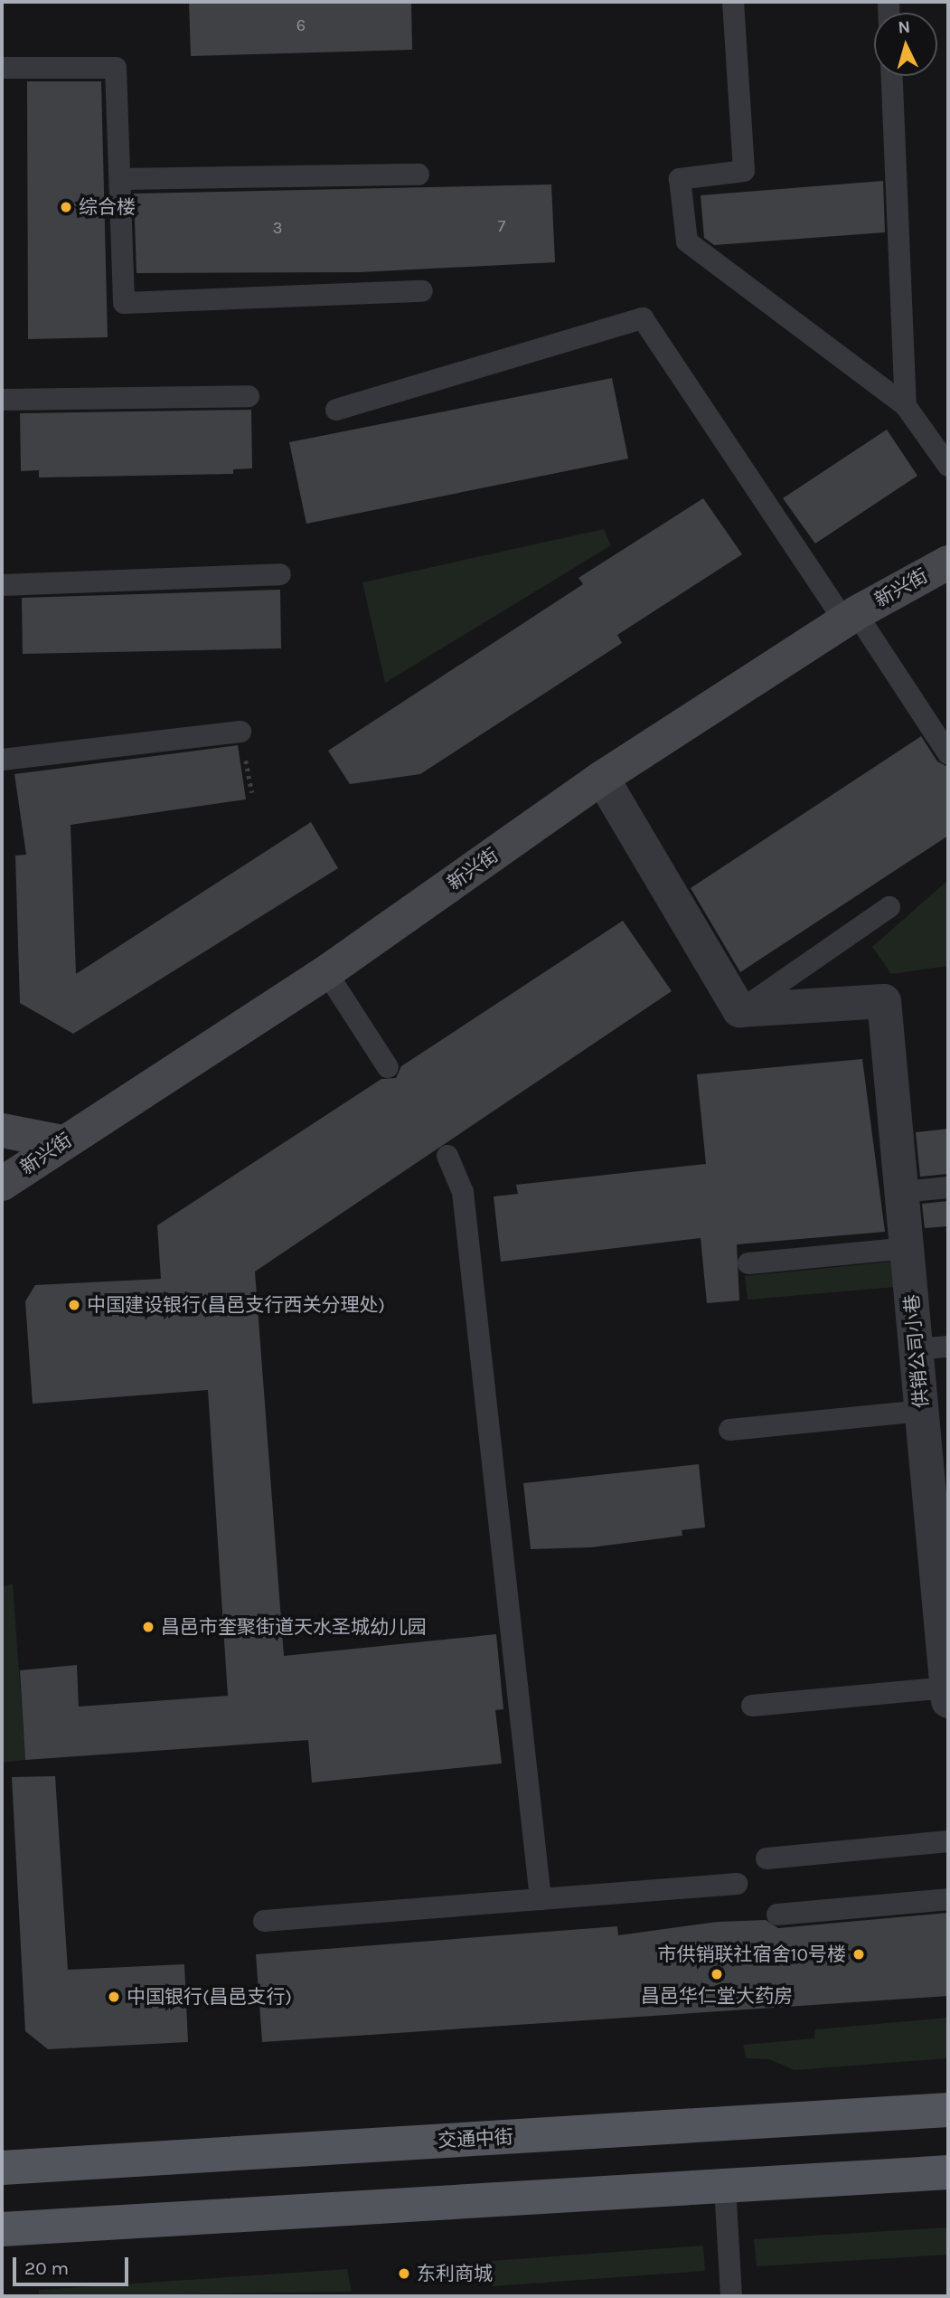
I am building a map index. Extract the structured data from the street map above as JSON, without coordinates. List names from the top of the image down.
{
  "streets": {
    "main road": ["交通中街"],
    "street": ["新兴街", "供销公司小巷"]
  },
  "places": [
    "综合楼",
    "中国建设银行(昌邑支行西关分理处)",
    "昌邑市奎聚街道天水圣城幼儿园",
    "市供销联社宿舍10号楼",
    "昌邑华仁堂大药房",
    "中国银行(昌邑支行)",
    "东利商城"
  ],
  "house_numbers": ["6", "7", "3"],
  "scale_bar": "20 m",
  "north": "top"
}
